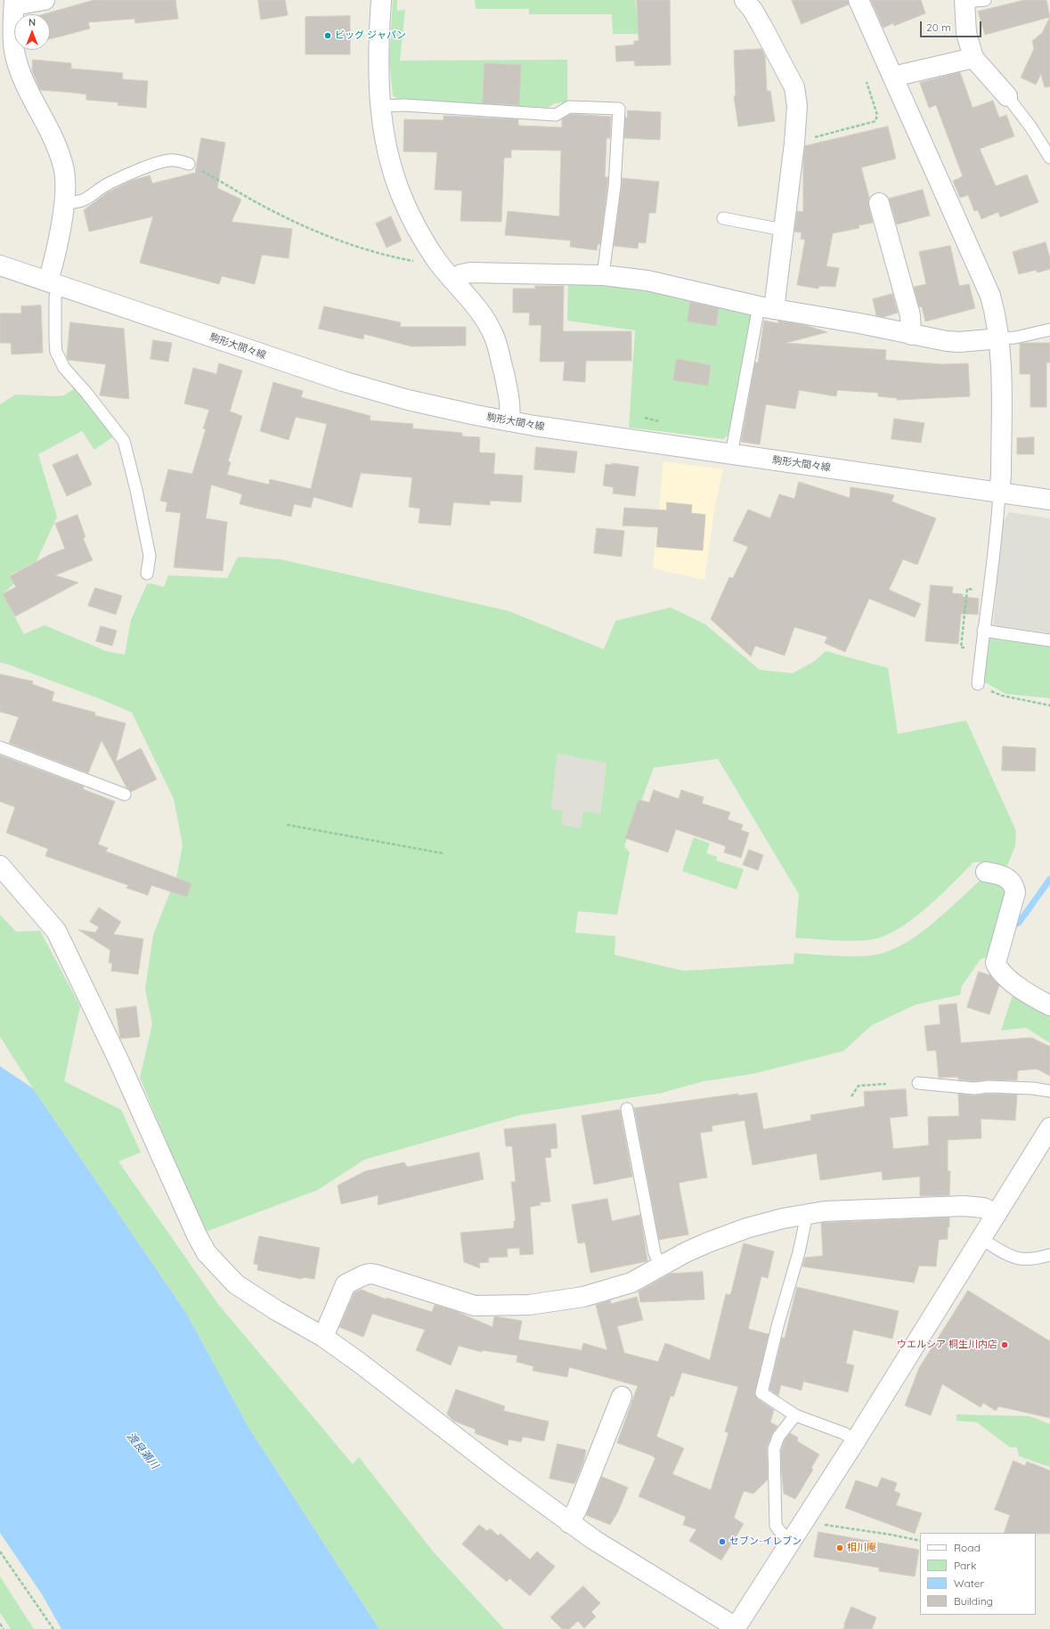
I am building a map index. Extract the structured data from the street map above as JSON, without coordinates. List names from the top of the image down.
{
  "streets": {
    "street": ["駒形大間々線"]
  },
  "water": ["渡良瀬川"],
  "places": [
    "ビッグ ジャパン",
    "ウエルシア 桐生川内店",
    "セブン-イレブン",
    "相川庵"
  ],
  "legend": [
    "Road",
    "Park",
    "Water",
    "Building"
  ],
  "scale_bar": "20 m",
  "north": "top"
}
